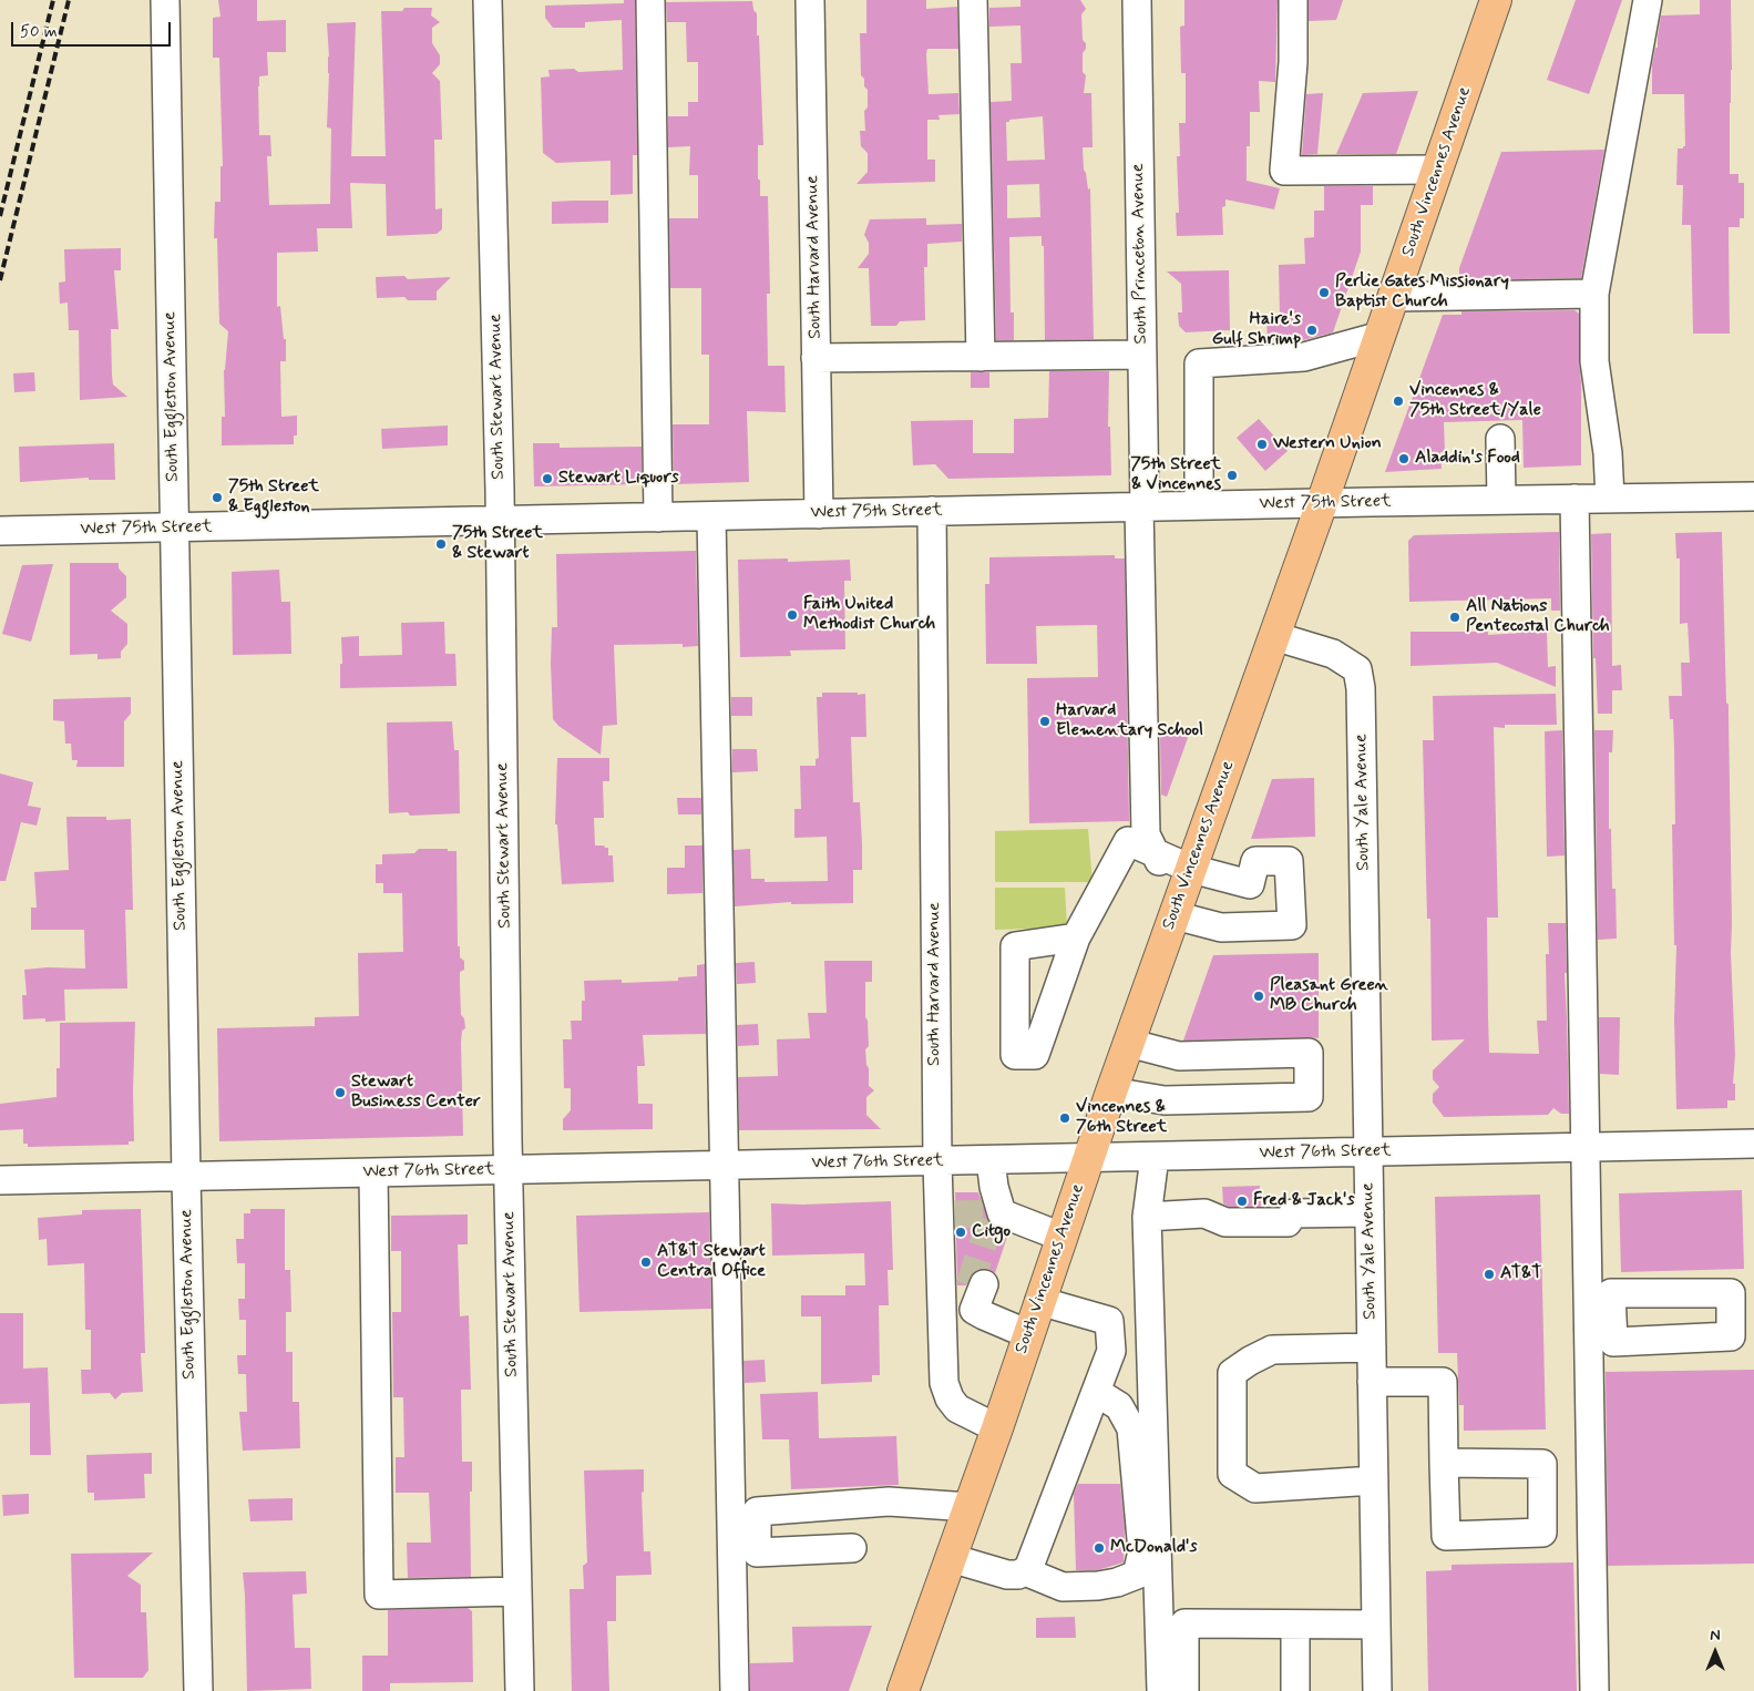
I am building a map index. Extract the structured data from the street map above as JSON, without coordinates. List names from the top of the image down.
{
  "streets": {
    "main road": ["South Vincennes Avenue"],
    "street": [
      "South Princeton Avenue",
      "South Harvard Avenue",
      "South Eggleston Avenue",
      "South Stewart Avenue",
      "West 75th Street",
      "South Yale Avenue",
      "West 76th Street"
    ]
  },
  "crossings": [
    ["South Vincennes Avenue", "South Princeton Avenue"],
    ["South Vincennes Avenue", "South Harvard Avenue"],
    ["South Vincennes Avenue", "West 75th Street"],
    ["South Vincennes Avenue", "South Yale Avenue"],
    ["South Vincennes Avenue", "West 76th Street"],
    ["South Princeton Avenue", "West 75th Street"],
    ["South Harvard Avenue", "West 75th Street"],
    ["South Harvard Avenue", "West 76th Street"],
    ["South Eggleston Avenue", "West 75th Street"],
    ["South Eggleston Avenue", "West 76th Street"],
    ["South Stewart Avenue", "West 75th Street"],
    ["South Stewart Avenue", "West 76th Street"],
    ["South Yale Avenue", "West 76th Street"]
  ],
  "places": [
    "Perlie Gates Missionary Baptist Church",
    "Haire's Gulf Shrimp",
    "Vincennes & 75th Street/Yale",
    "Western Union",
    "Aladdin's Food",
    "75th Street & Vincennes",
    "Stewart Liquors",
    "75th Street & Eggleston",
    "75th Street & Stewart",
    "Faith United Methodist Church",
    "All Nations Pentecostal Church",
    "Harvard Elementary School",
    "Pleasant Green MB Church",
    "Stewart Business Center",
    "Vincennes & 76th Street",
    "Fred & Jack's",
    "Citgo",
    "AT&T Stewart Central Office",
    "AT&T",
    "McDonald's"
  ],
  "scale_bar": "50 m",
  "north": "top"
}
